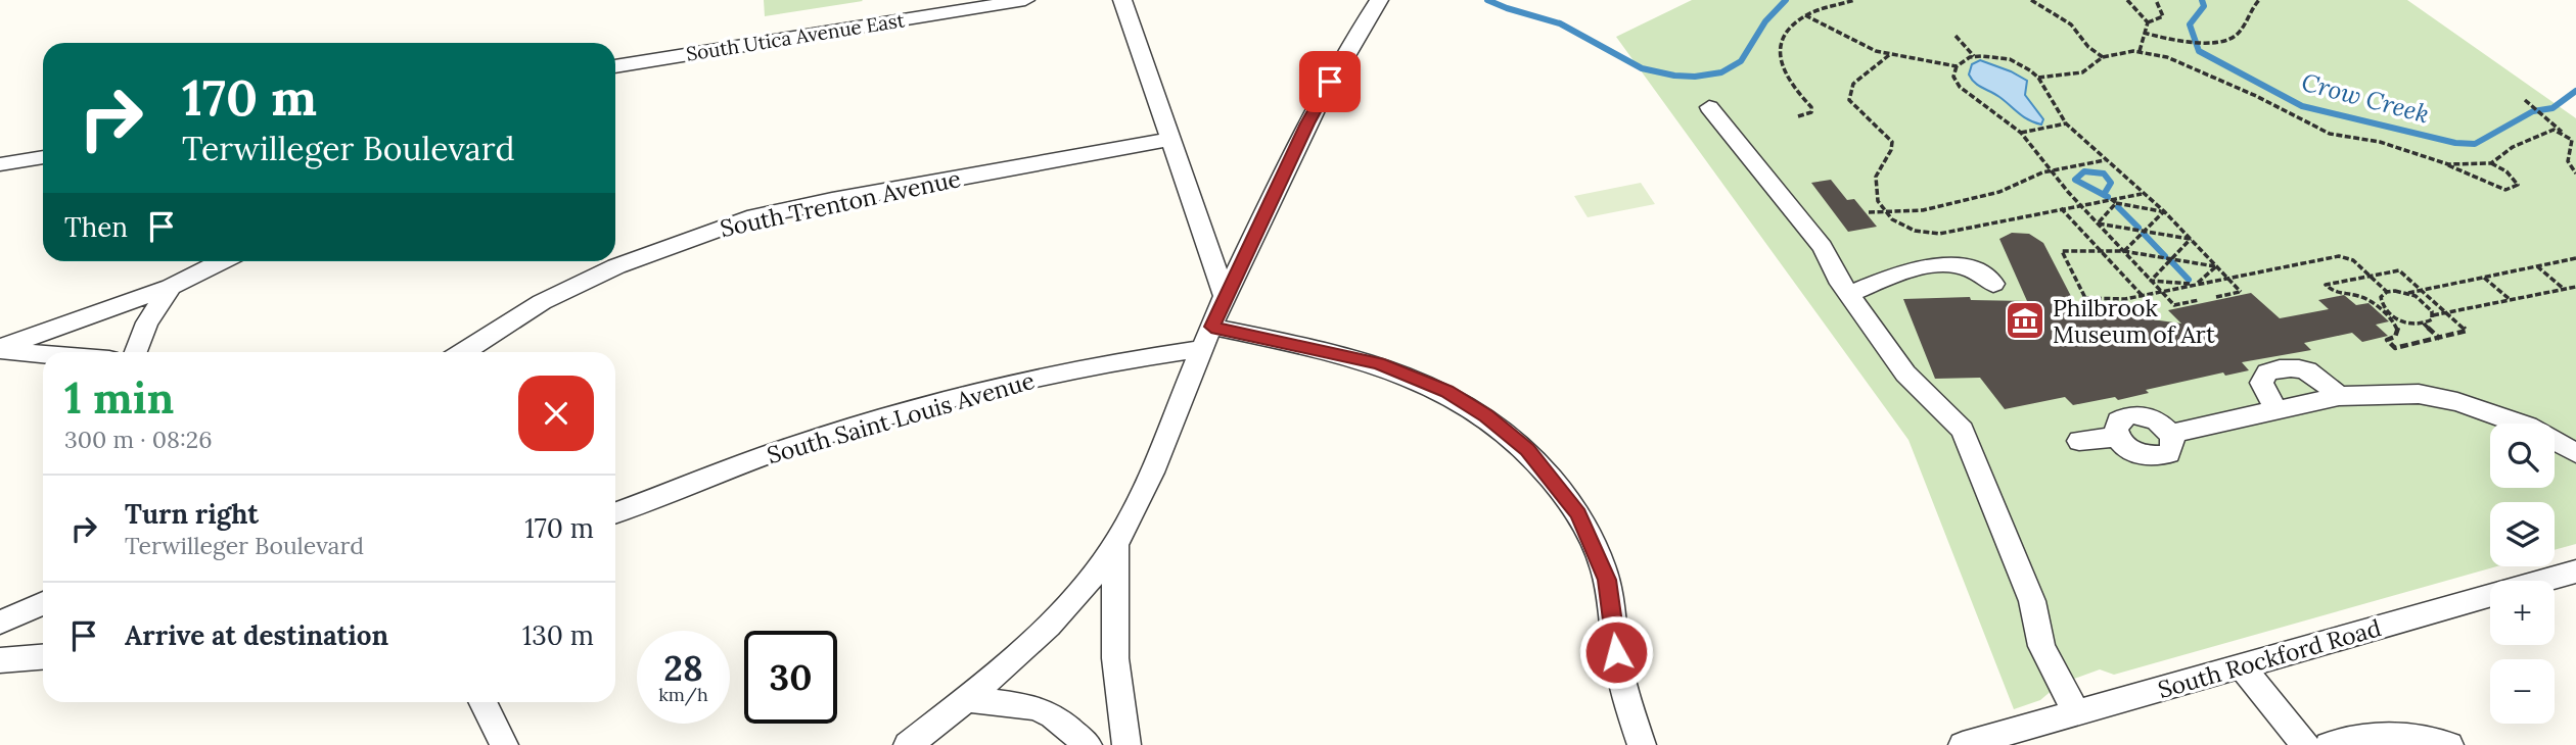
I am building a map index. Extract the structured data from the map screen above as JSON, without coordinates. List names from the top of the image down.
{
  "streets": {
    "street": [
      "South Utica Avenue East",
      "South Trenton Avenue",
      "South Saint Louis Avenue",
      "South Rockford Road"
    ]
  },
  "water": ["Crow Creek"],
  "places": {
    "museum": ["Philbrook Museum of Art"]
  },
  "page": {
    "turn": ["170 m", "Terwilleger Boulevard"],
    "then": "Then",
    "heading": ["1 min", "300 m · 08:26"],
    "map_buttons": ["+", "−"],
    "list": [
      {
        "name": "Turn right",
        "note": "Terwilleger Boulevard",
        "value": "170 m"
      },
      {
        "name": "Arrive at destination",
        "value": "130 m"
      }
    ],
    "speed": "28 km/h",
    "limit": "30"
  }
}
